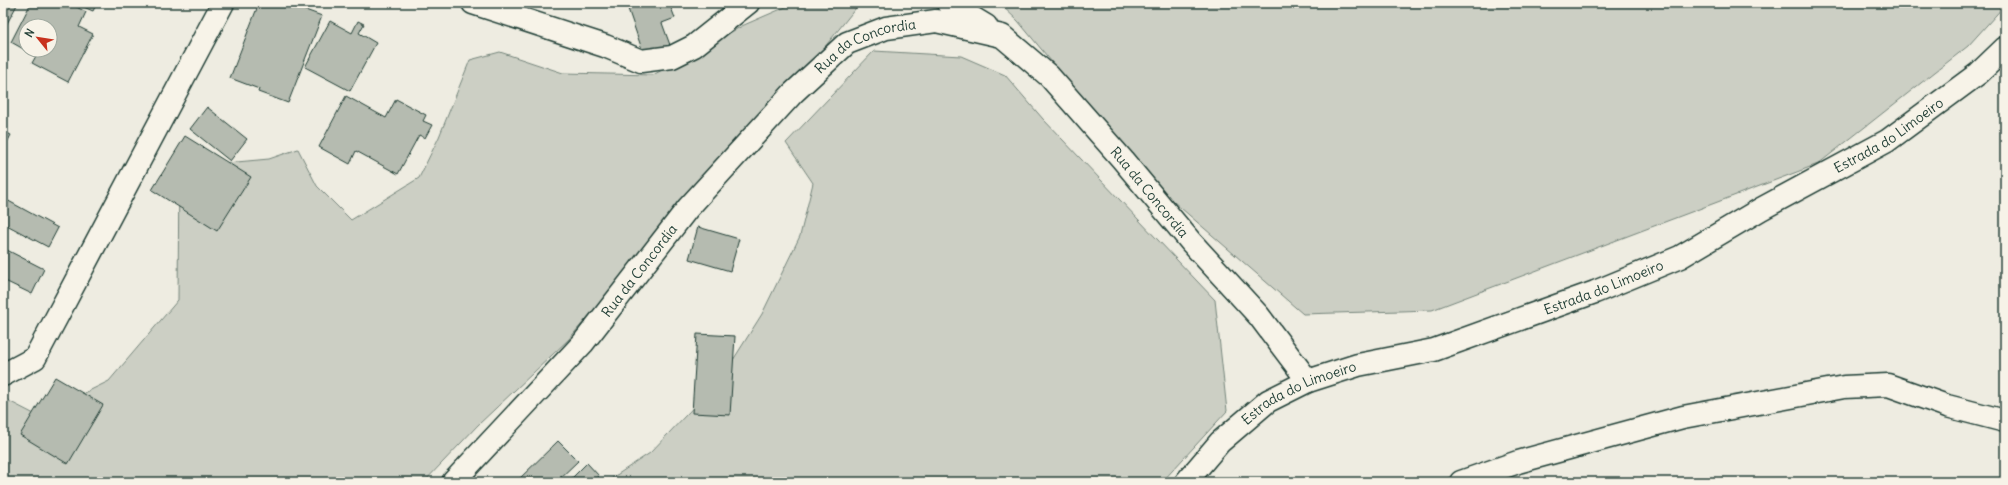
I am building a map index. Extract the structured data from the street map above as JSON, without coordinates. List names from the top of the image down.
{
  "streets": {
    "street": ["Rua da Concordia", "Estrada do Limoeiro"]
  },
  "crossings": [
    ["Rua da Concordia", "Estrada do Limoeiro"]
  ],
  "north": "top left"
}
